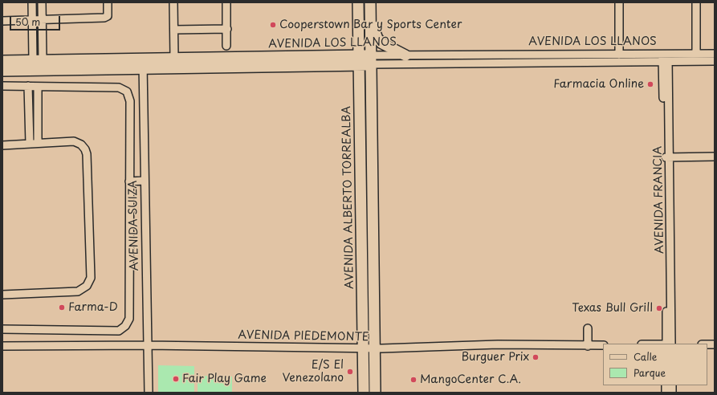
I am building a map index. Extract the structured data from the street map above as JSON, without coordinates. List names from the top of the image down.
{
  "streets": {
    "main road": ["AVENIDA LOS LLANOS", "AVENIDA ALBERTO TORREALBA"],
    "street": ["AVENIDA FRANCIA", "AVENIDA SUIZA", "AVENIDA PIEDEMONTE"]
  },
  "crossings": [
    ["AVENIDA LOS LLANOS", "AVENIDA ALBERTO TORREALBA"],
    ["AVENIDA LOS LLANOS", "AVENIDA FRANCIA"],
    ["AVENIDA LOS LLANOS", "AVENIDA SUIZA"],
    ["AVENIDA ALBERTO TORREALBA", "AVENIDA PIEDEMONTE"],
    ["AVENIDA SUIZA", "AVENIDA PIEDEMONTE"]
  ],
  "places": [
    "Cooperstown Bar y Sports Center",
    "Farmacia Online",
    "Farma-D",
    "Texas Bull Grill",
    "Burguer Prix",
    "E/S El Venezolano",
    "Fair Play Game",
    "MangoCenter C.A."
  ],
  "legend": ["Calle", "Parque"],
  "scale_bar": "50 m"
}
